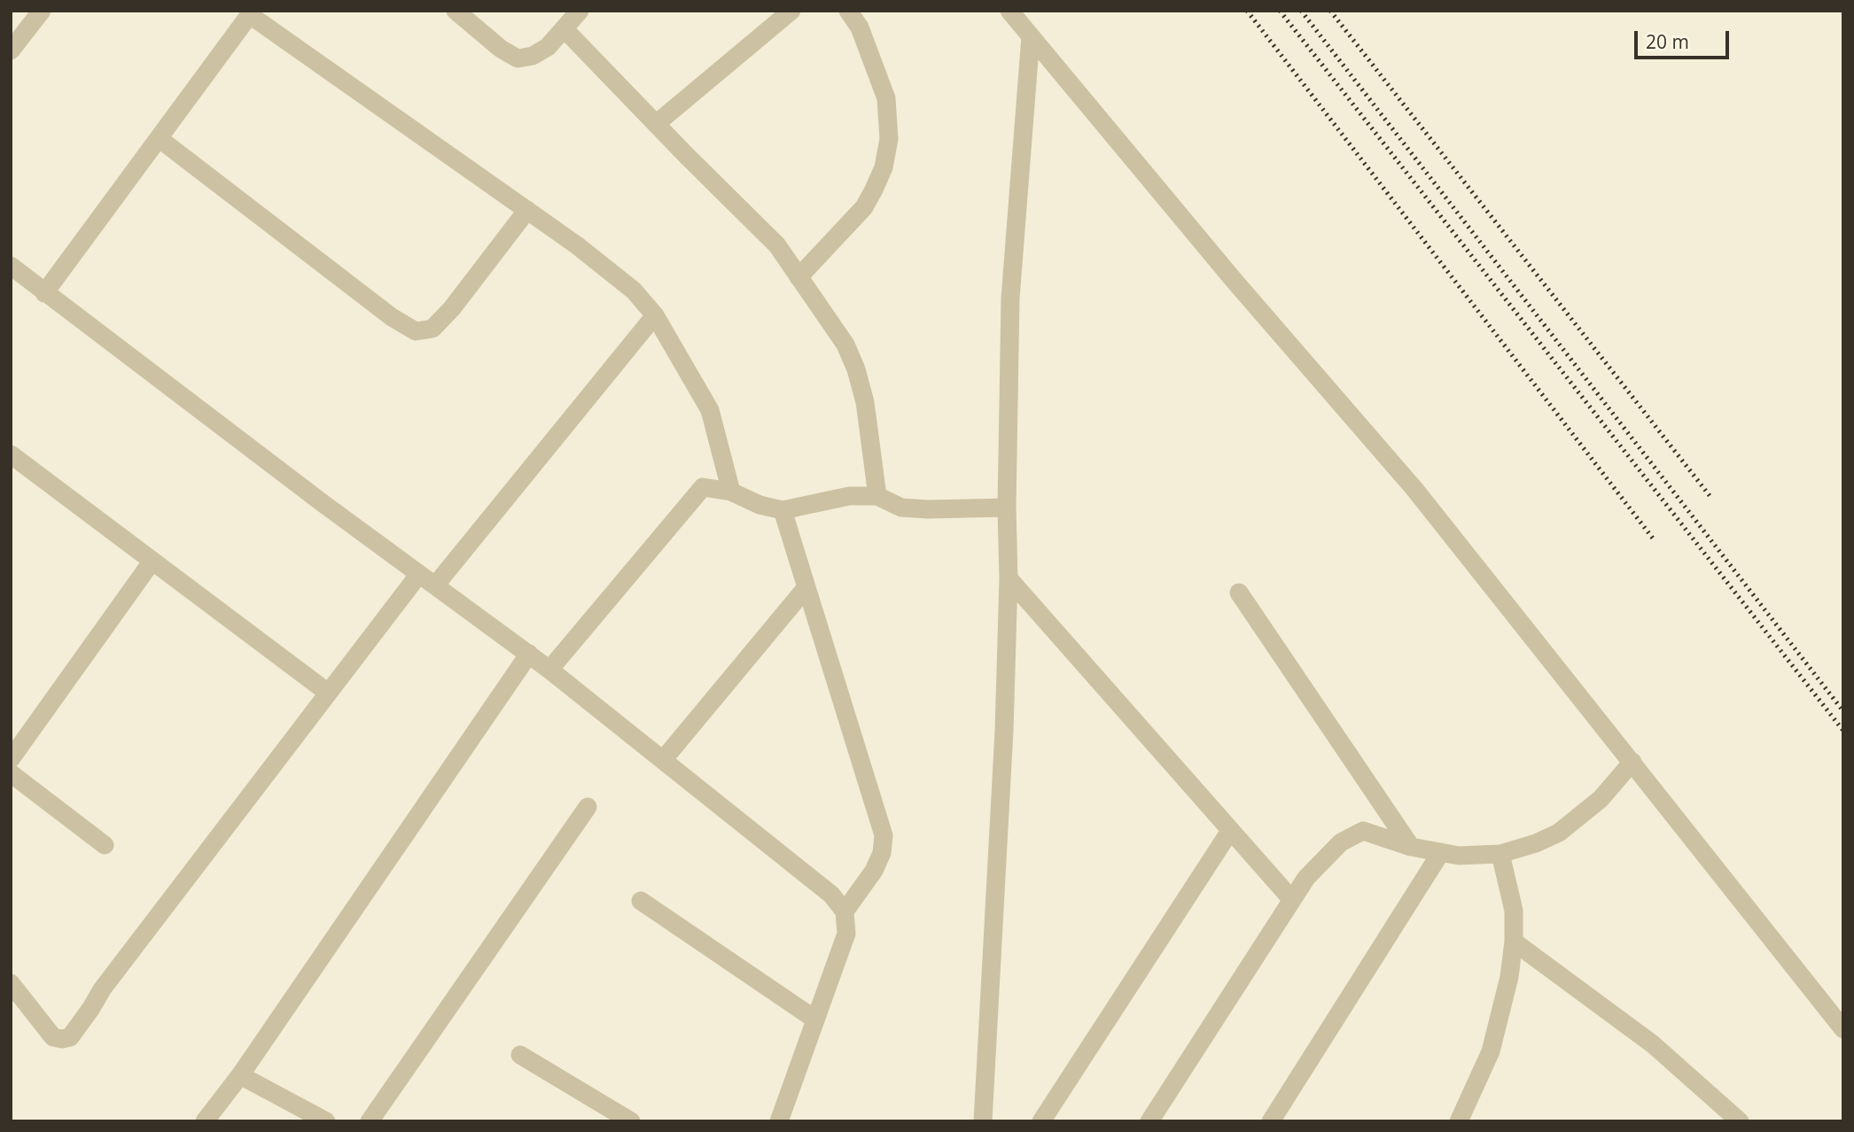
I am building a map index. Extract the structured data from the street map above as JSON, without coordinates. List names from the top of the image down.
{
  "scale_bar": "20 m"
}
